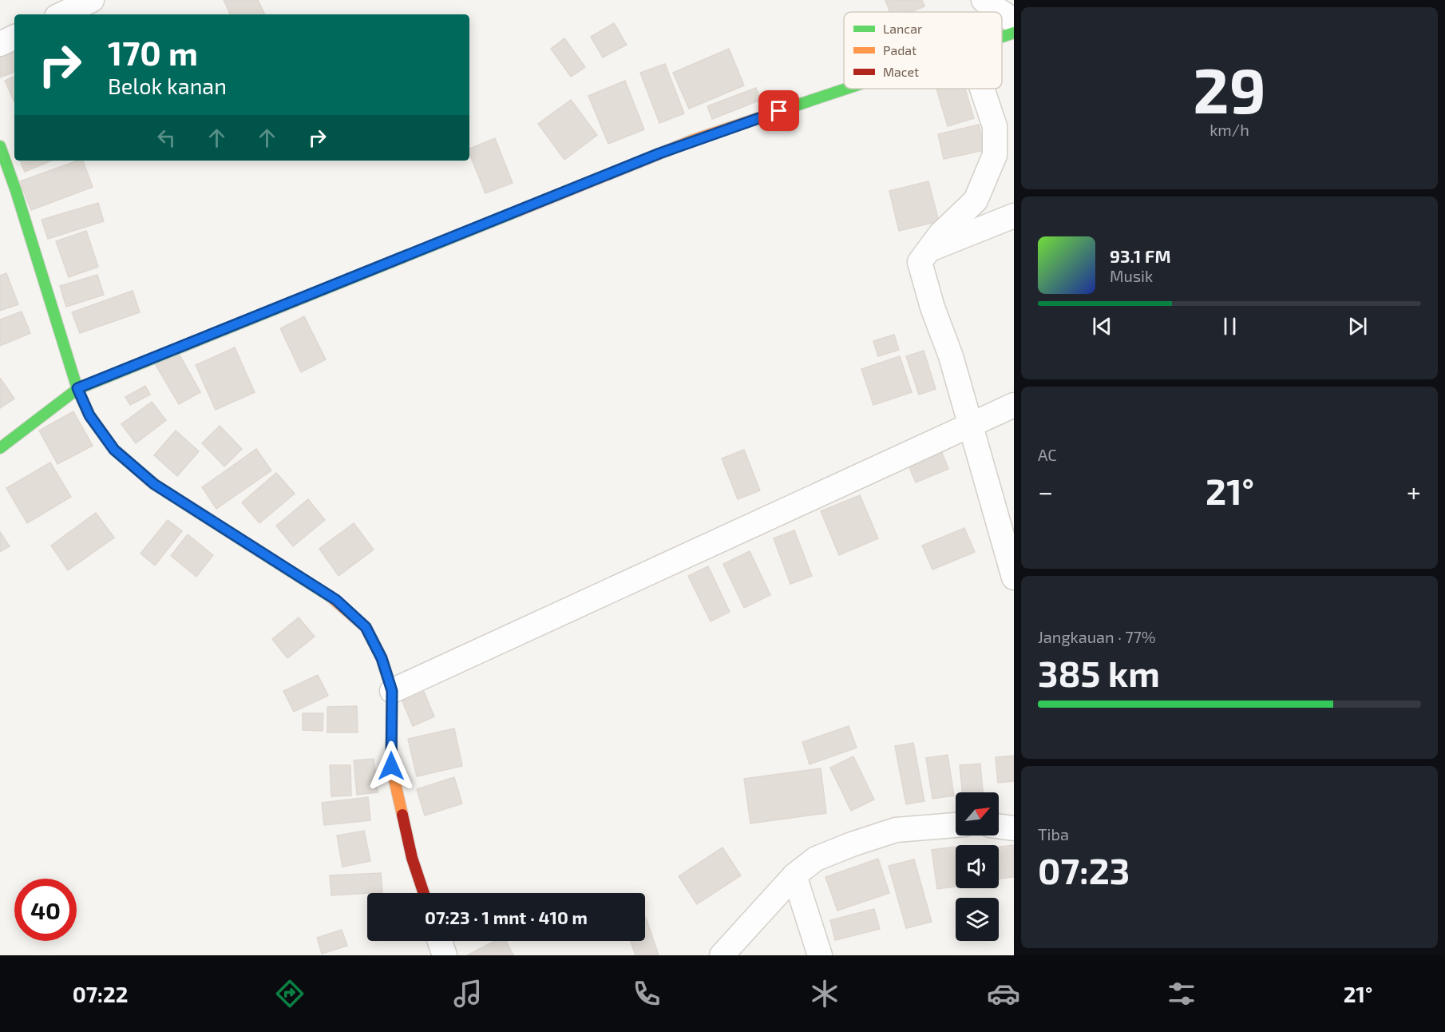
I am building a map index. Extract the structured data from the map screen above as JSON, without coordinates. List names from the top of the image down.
{
  "legend": ["Lancar", "Padat", "Macet"],
  "north": "top right",
  "page": {
    "tile": [
      ["29", "km/h"],
      "AC",
      ["Jangkauan · 77%", "385 km"],
      ["Tiba", "07:23"]
    ],
    "turn": ["170 m", "Belok kanan"],
    "song": ["93.1 FM", "Musik"],
    "heat": ["−", "21°", "+"],
    "limit": "40",
    "trip": "07:23 · 1 mnt · 410 m",
    "tabs": ["07:22", "21°"]
  }
}
